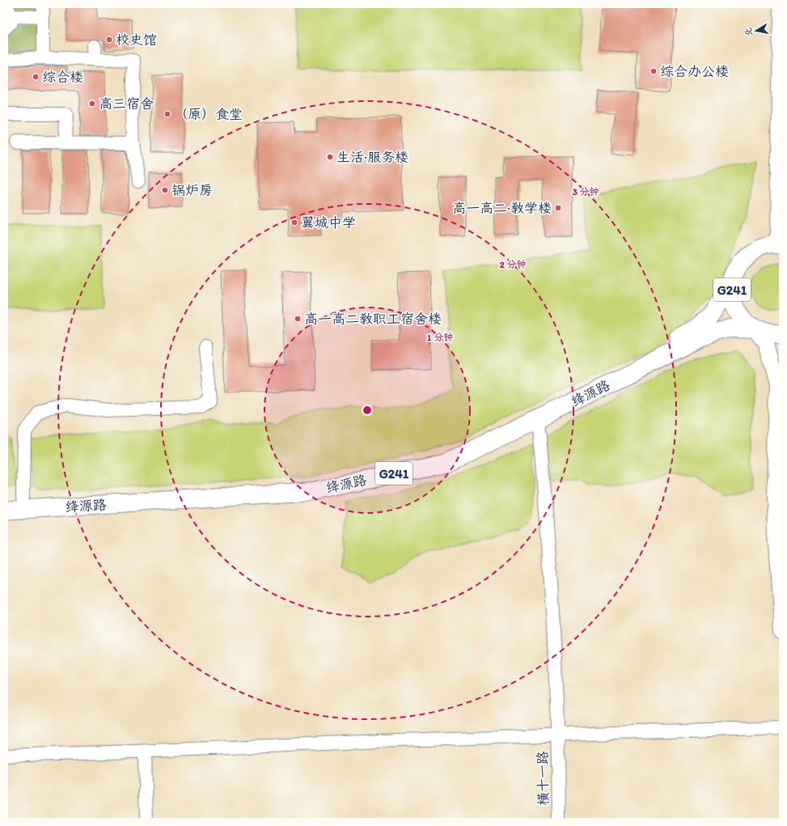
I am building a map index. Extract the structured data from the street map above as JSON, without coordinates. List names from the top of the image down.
{
  "streets": {
    "highway": ["G241", "绛源路"],
    "street": ["横十一路"]
  },
  "crossings": [
    ["G241", "绛源路"],
    ["绛源路", "横十一路"]
  ],
  "places": [
    "校史馆",
    "综合办公楼",
    "综合楼",
    "高三宿舍",
    "（原）食堂",
    "生活·服务楼",
    "锅炉房",
    "高一高二·教学楼",
    "翼城中学",
    "高一高二教职工宿舍楼"
  ],
  "north": "left",
  "rings": ["3 分钟", "2 分钟", "1 分钟"]
}
